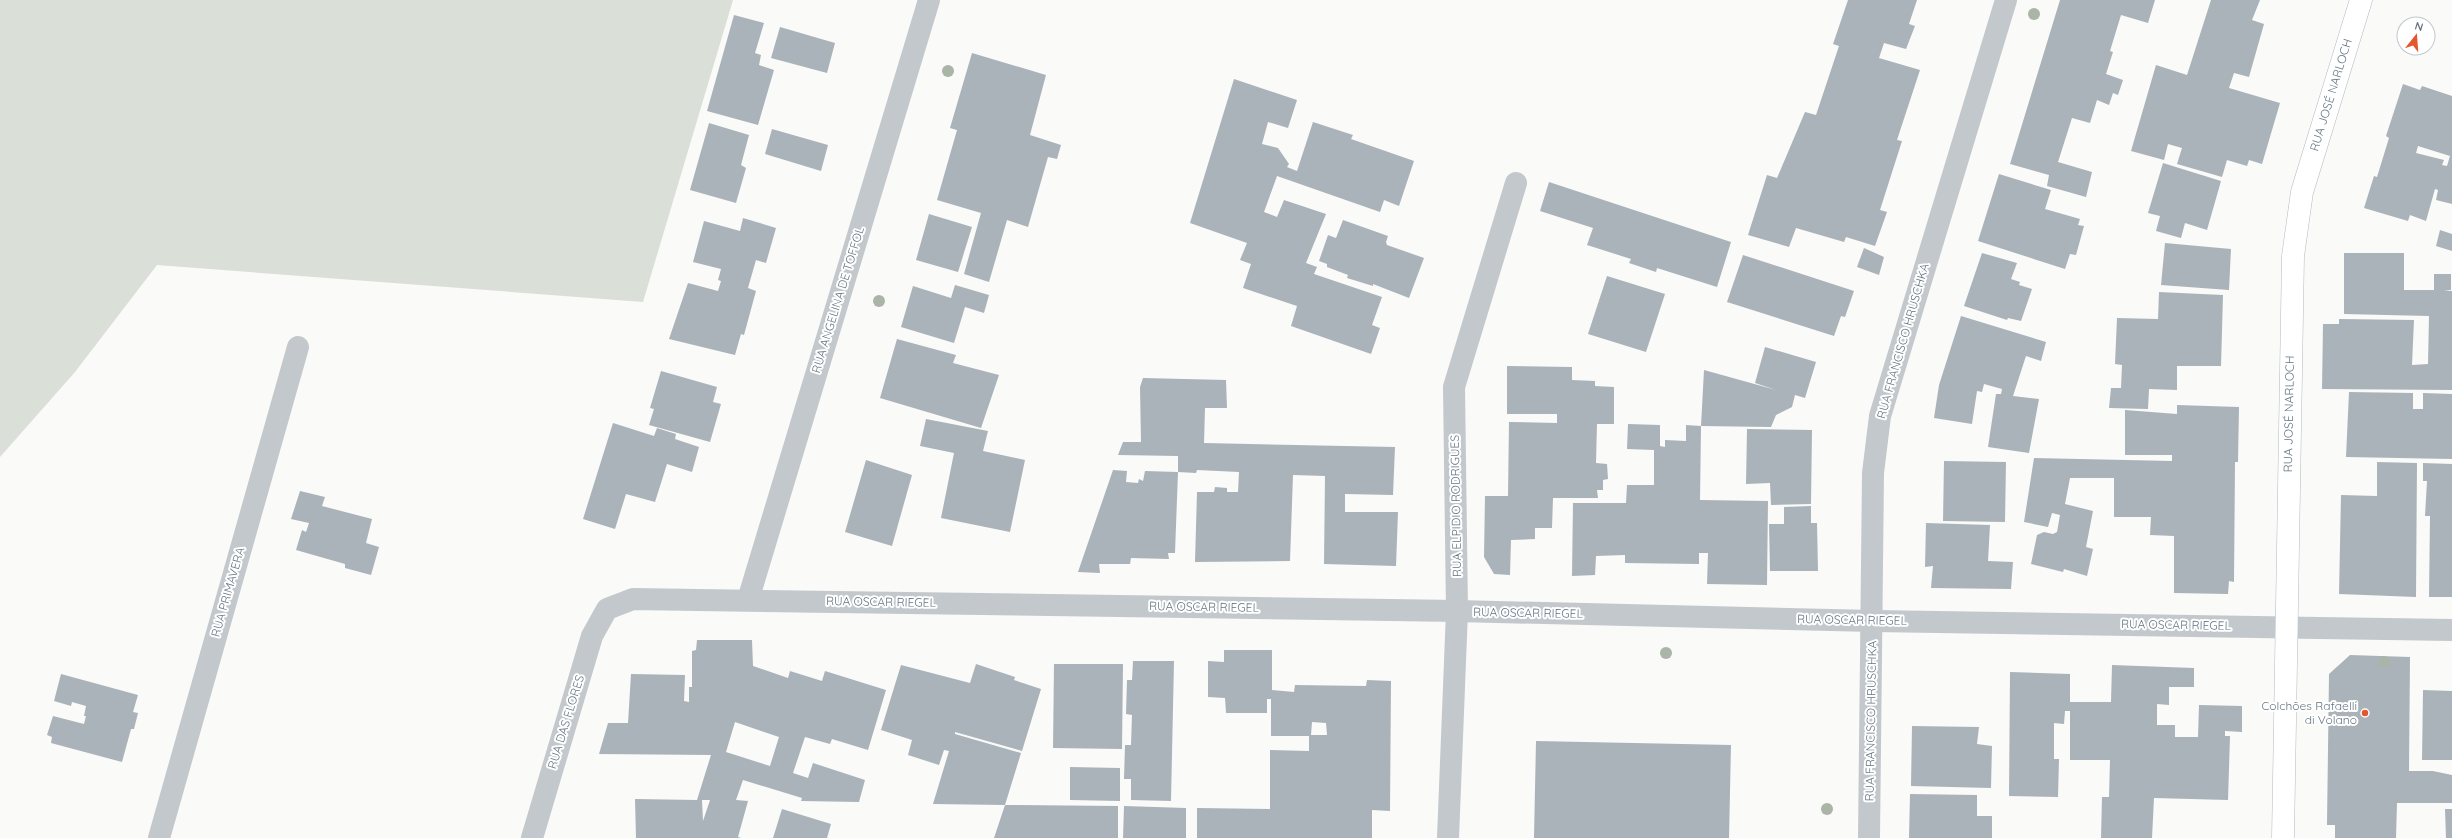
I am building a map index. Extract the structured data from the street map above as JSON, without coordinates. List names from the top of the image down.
{
  "streets": {
    "main road": ["RUA JOSÉ NARLOCH"],
    "street": [
      "RUA ANGELINA DE TOFFOL",
      "RUA FRANCISCO HRUSCHKA",
      "RUA ELPIDIO RODRIGUES",
      "RUA PRIMAVERA",
      "RUA OSCAR RIEGEL",
      "RUA DAS FLORES"
    ]
  },
  "crossings": [
    ["RUA JOSÉ NARLOCH", "RUA OSCAR RIEGEL"],
    ["RUA ANGELINA DE TOFFOL", "RUA OSCAR RIEGEL"],
    ["RUA FRANCISCO HRUSCHKA", "RUA OSCAR RIEGEL"],
    ["RUA ELPIDIO RODRIGUES", "RUA OSCAR RIEGEL"],
    ["RUA OSCAR RIEGEL", "RUA DAS FLORES"]
  ],
  "places": ["Colchões Rafaelli di Volano"],
  "north": "top"
}
